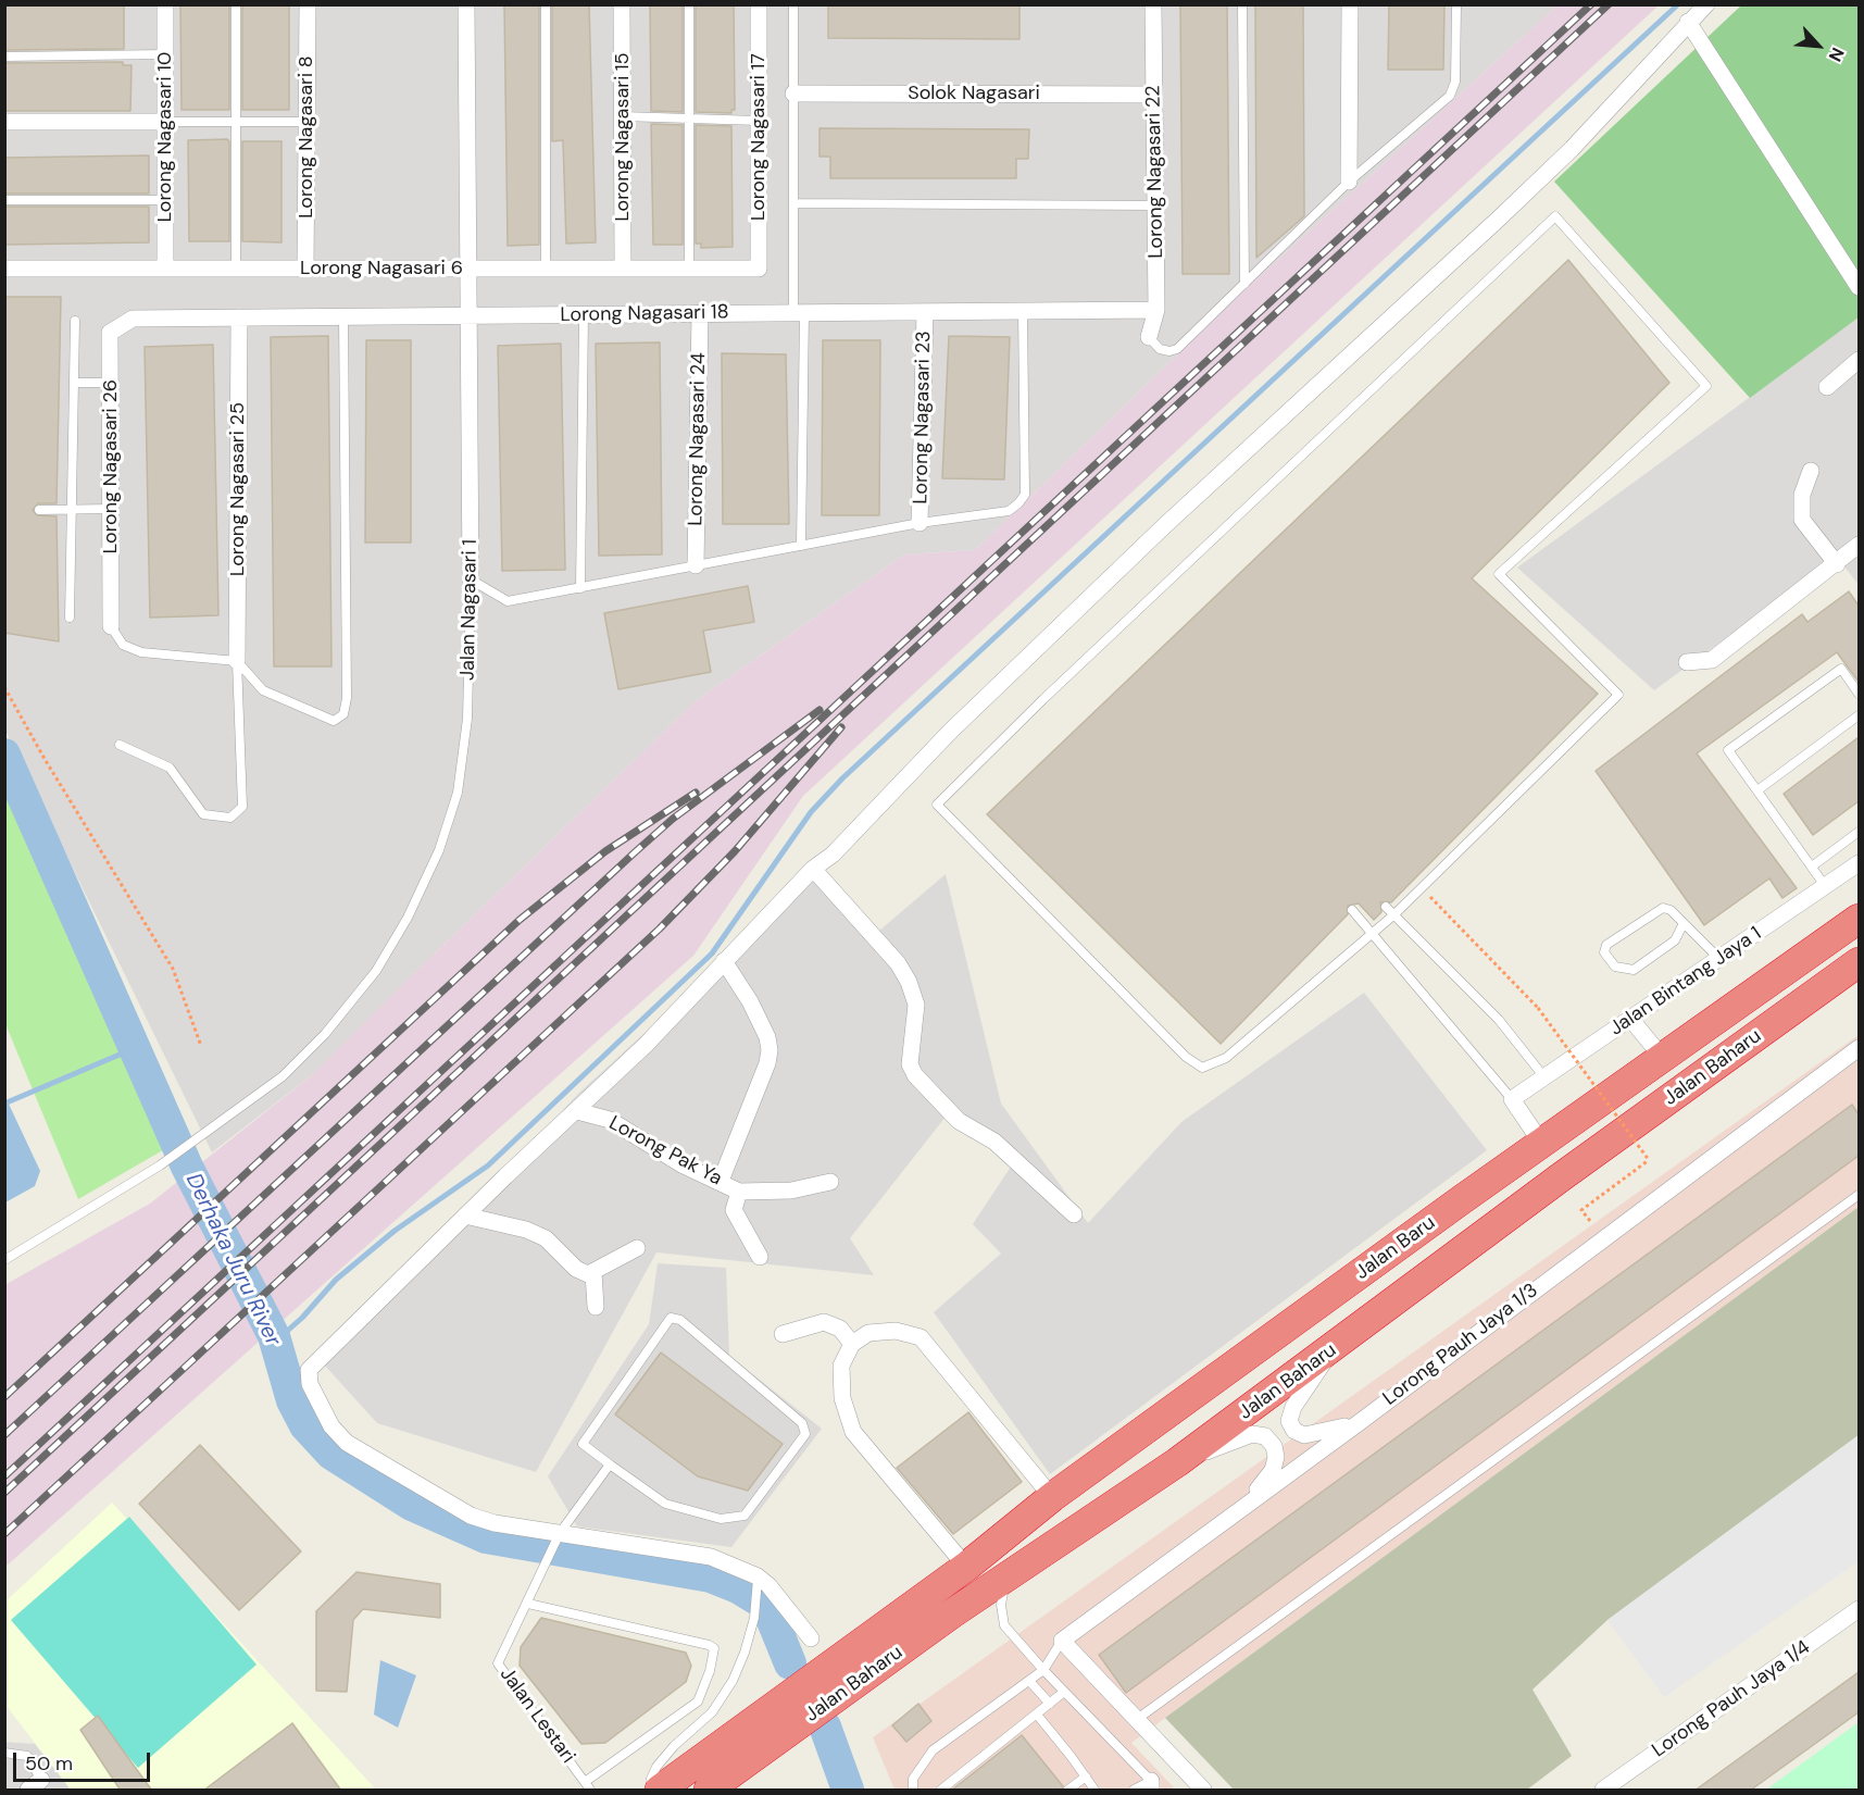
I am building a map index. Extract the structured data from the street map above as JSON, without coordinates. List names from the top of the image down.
{
  "streets": {
    "highway": ["Jalan Baharu", "Jalan Baru"],
    "street": [
      "Solok Nagasari",
      "Lorong Nagasari 10",
      "Lorong Nagasari 8",
      "Lorong Nagasari 15",
      "Lorong Nagasari 17",
      "Lorong Nagasari 22",
      "Lorong Nagasari 6",
      "Lorong Nagasari 18",
      "Lorong Nagasari 23",
      "Lorong Nagasari 24",
      "Lorong Nagasari 26",
      "Lorong Nagasari 25",
      "Jalan Nagasari 1",
      "Jalan Bintang Jaya 1",
      "Lorong Pak Ya",
      "Lorong Pauh Jaya 1/3",
      "Lorong Pauh Jaya 1/4"
    ],
    "lane": ["Jalan Lestari"]
  },
  "crossings": [
    ["Solok Nagasari", "Lorong Nagasari 22"],
    ["Lorong Nagasari 10", "Lorong Nagasari 6"],
    ["Lorong Nagasari 8", "Lorong Nagasari 6"],
    ["Lorong Nagasari 15", "Lorong Nagasari 6"],
    ["Lorong Nagasari 17", "Lorong Nagasari 6"],
    ["Lorong Nagasari 22", "Lorong Nagasari 18"],
    ["Lorong Nagasari 6", "Jalan Nagasari 1"],
    ["Lorong Nagasari 18", "Lorong Nagasari 23"],
    ["Lorong Nagasari 18", "Lorong Nagasari 24"],
    ["Lorong Nagasari 18", "Lorong Nagasari 26"],
    ["Lorong Nagasari 18", "Lorong Nagasari 25"],
    ["Lorong Nagasari 18", "Jalan Nagasari 1"],
    ["Jalan Baharu", "Jalan Baru"]
  ],
  "water": ["Derhaka Juru River"],
  "scale_bar": "50 m",
  "north": "bottom right"
}
